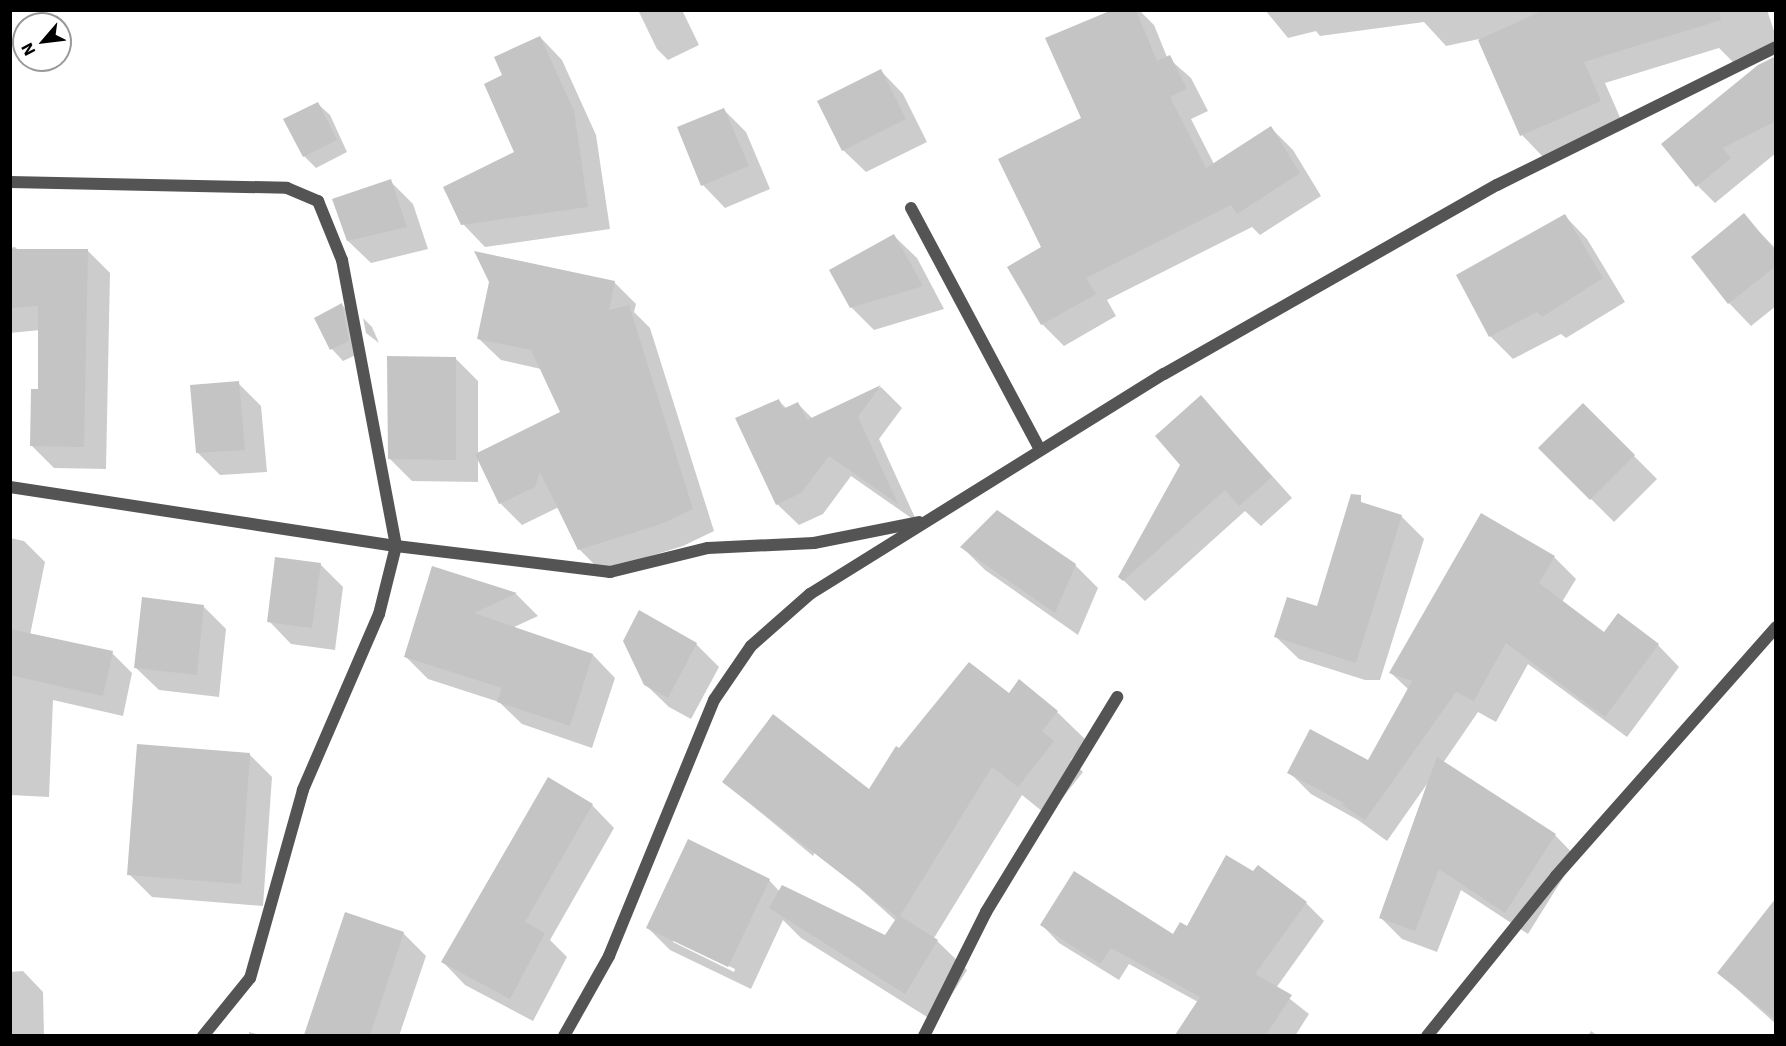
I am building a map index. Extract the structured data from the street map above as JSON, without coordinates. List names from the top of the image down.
{
  "north": "bottom left"
}
